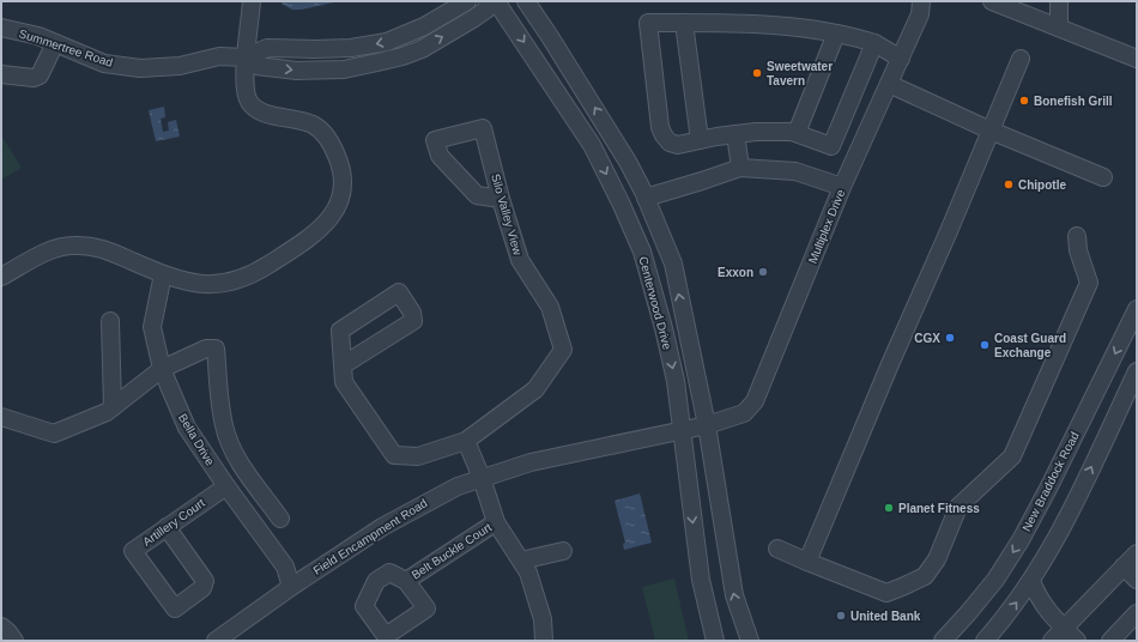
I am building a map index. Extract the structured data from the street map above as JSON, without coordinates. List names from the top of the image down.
{
  "streets": {
    "street": [
      "Summertree Road",
      "Silo Valley View",
      "Multiplex Drive",
      "Centerwood Drive",
      "Bella Drive",
      "New Braddock Road",
      "Artillery Court",
      "Field Encampment Road",
      "Belt Buckle Court"
    ]
  },
  "crossings": [
    ["Multiplex Drive", "Centerwood Drive"],
    ["Multiplex Drive", "Field Encampment Road"],
    ["Centerwood Drive", "Field Encampment Road"],
    ["Bella Drive", "Artillery Court"],
    ["Bella Drive", "Field Encampment Road"]
  ],
  "places": [
    "Sweetwater Tavern",
    "Bonefish Grill",
    "Chipotle",
    "Exxon",
    "CGX",
    "Coast Guard Exchange",
    "Planet Fitness",
    "United Bank"
  ]
}
